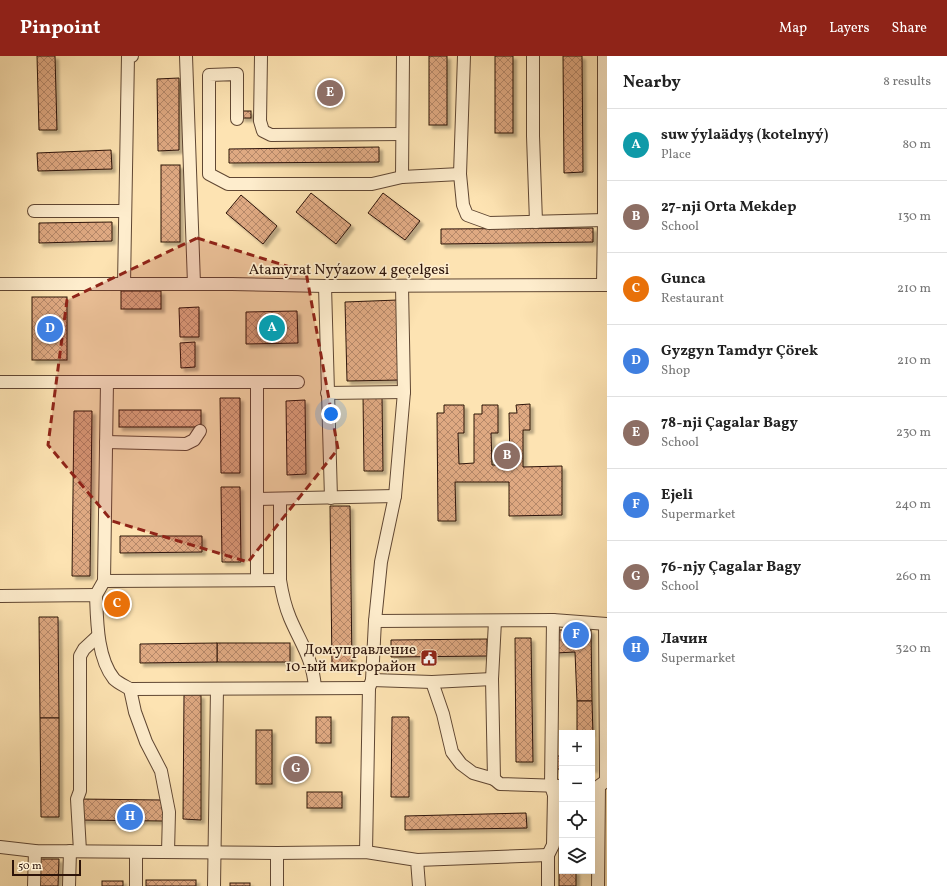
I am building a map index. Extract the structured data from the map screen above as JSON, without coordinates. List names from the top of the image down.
{
  "streets": {
    "street": ["Atamyrat Nyýazow 4 geçelgesi"]
  },
  "places": {
    "public building": ["Дом.управление 10-ый микрорайон"]
  },
  "scale_bar": "50 m",
  "page": {
    "header": "Pinpoint",
    "nav": ["Map", "Layers", "Share"],
    "heading": ["Nearby", "8 results"],
    "pins": [
      "E",
      "A",
      "D",
      "B",
      "C",
      "F",
      "G",
      "H"
    ],
    "list": [
      {
        "mark": "A",
        "name": "suw ýylaädyş (kotelnyý)",
        "note": "Place",
        "value": "80 m"
      },
      {
        "mark": "B",
        "name": "27-nji Orta Mekdep",
        "note": "School",
        "value": "130 m"
      },
      {
        "mark": "C",
        "name": "Gunca",
        "note": "Restaurant",
        "value": "210 m"
      },
      {
        "mark": "D",
        "name": "Gyzgyn Tamdyr Çörek",
        "note": "Shop",
        "value": "210 m"
      },
      {
        "mark": "E",
        "name": "78-nji Çagalar Bagy",
        "note": "School",
        "value": "230 m"
      },
      {
        "mark": "F",
        "name": "Ejeli",
        "note": "Supermarket",
        "value": "240 m"
      },
      {
        "mark": "G",
        "name": "76-njy Çagalar Bagy",
        "note": "School",
        "value": "260 m"
      },
      {
        "mark": "H",
        "name": "Лачин",
        "note": "Supermarket",
        "value": "320 m"
      }
    ],
    "map_buttons": ["+", "−"],
    "scale": "50 m"
  }
}
